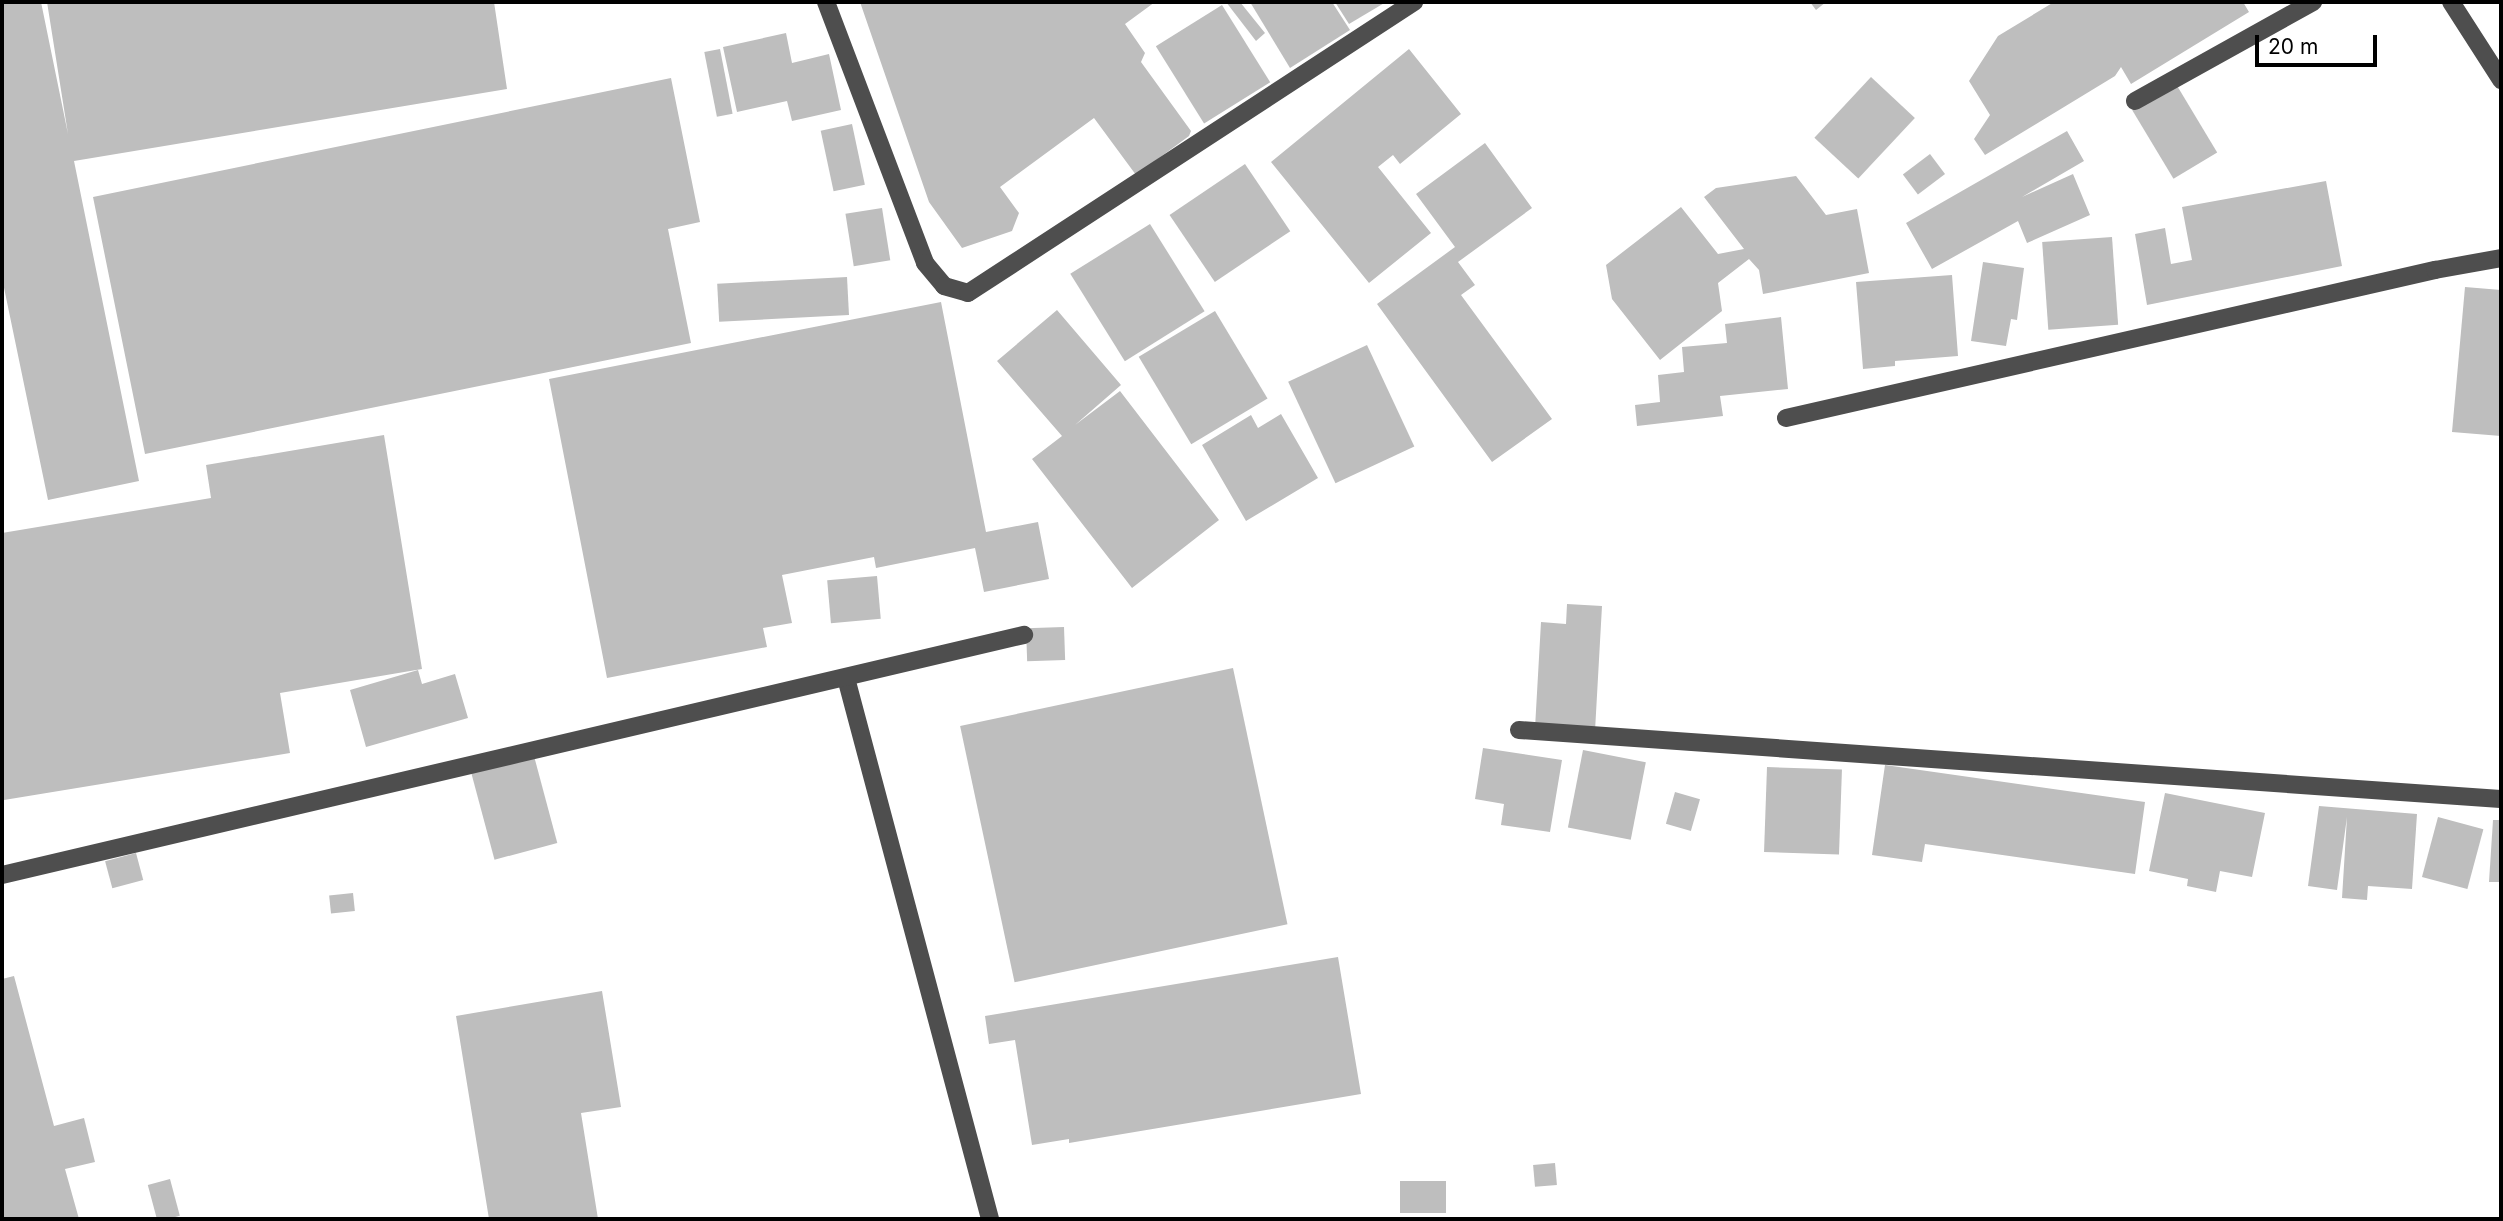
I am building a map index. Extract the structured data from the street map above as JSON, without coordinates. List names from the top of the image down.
{
  "scale_bar": "20 m"
}
